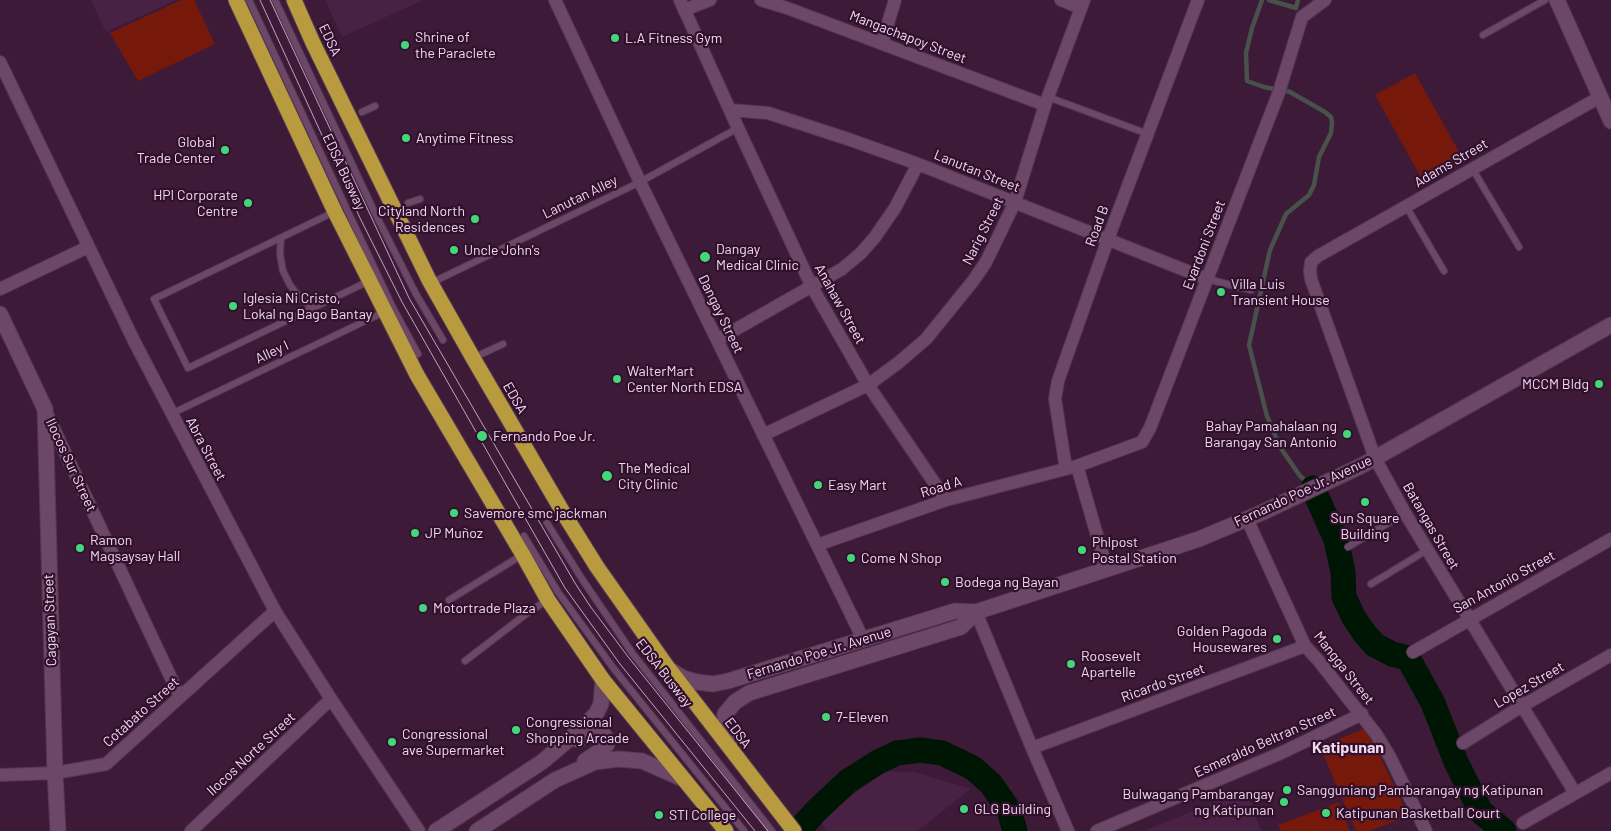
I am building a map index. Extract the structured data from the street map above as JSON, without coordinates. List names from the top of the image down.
{
  "streets": {
    "highway": ["EDSA"],
    "main road": ["Ilocos Sur Street", "Fernando Poe Jr. Avenue", "Cagayan Street"],
    "street": [
      "Mangachapoy Street",
      "Adams Street",
      "Lanutan Street",
      "Road B",
      "Narig Street",
      "Evardoni Street",
      "Anahaw Street",
      "Dangay Street",
      "Abra Street",
      "Road A",
      "Batangas Street",
      "San Antonio Street",
      "Mangga Street",
      "Ricardo Street",
      "Lopez Street",
      "Cotabato Street",
      "Esmeraldo Beltran Street",
      "Ilocos Norte Street"
    ],
    "lane": ["EDSA Busway", "Lanutan Alley", "Alley I"]
  },
  "crossings": [
    ["Mangachapoy Street", "Road B"],
    ["Mangachapoy Street", "Narig Street"],
    ["EDSA", "Lanutan Alley"],
    ["EDSA", "Fernando Poe Jr. Avenue"],
    ["Adams Street", "Batangas Street"],
    ["Lanutan Street", "Road B"],
    ["Lanutan Street", "Narig Street"],
    ["Lanutan Street", "Evardoni Street"],
    ["Lanutan Street", "Anahaw Street"],
    ["Lanutan Alley", "Anahaw Street"],
    ["Lanutan Alley", "Dangay Street"],
    ["Road B", "Evardoni Street"],
    ["Road B", "Road A"],
    ["Road B", "Fernando Poe Jr. Avenue"],
    ["Narig Street", "Anahaw Street"],
    ["Narig Street", "Dangay Street"],
    ["Evardoni Street", "Road A"],
    ["Anahaw Street", "Road A"],
    ["Dangay Street", "Road A"],
    ["Dangay Street", "Fernando Poe Jr. Avenue"],
    ["Alley I", "Abra Street"],
    ["Abra Street", "Cotabato Street"],
    ["Abra Street", "Ilocos Norte Street"],
    ["Ilocos Sur Street", "Cagayan Street"],
    ["Ilocos Sur Street", "Cotabato Street"],
    ["Fernando Poe Jr. Avenue", "Batangas Street"],
    ["Fernando Poe Jr. Avenue", "Mangga Street"],
    ["Batangas Street", "San Antonio Street"],
    ["Batangas Street", "Lopez Street"],
    ["Cagayan Street", "Cotabato Street"],
    ["Mangga Street", "Ricardo Street"],
    ["Mangga Street", "Esmeraldo Beltran Street"]
  ],
  "districts": ["Katipunan"],
  "places": [
    "L.A Fitness Gym",
    "Shrine of the Paraclete",
    "Anytime Fitness",
    "Global Trade Center",
    "HPI Corporate Centre",
    "Cityland North Residences",
    "Uncle John's",
    "Dangay Medical Clinic",
    "Villa Luis Transient House",
    "Iglesia Ni Cristo, Lokal ng Bago Bantay",
    "WalterMart Center North EDSA",
    "MCCM Bldg",
    "Bahay Pamahalaan ng Barangay San Antonio",
    "Fernando Poe Jr.",
    "The Medical City Clinic",
    "Easy Mart",
    "Sun Square Building",
    "Savemore smc jackman",
    "JP Muñoz",
    "Ramon Magsaysay Hall",
    "Phlpost Postal Station",
    "Come N Shop",
    "Bodega ng Bayan",
    "Motortrade Plaza",
    "Golden Pagoda Housewares",
    "Roosevelt Apartelle",
    "7-Eleven",
    "Congressional Shopping Arcade",
    "Congressional ave Supermarket",
    "Sangguniang Pambarangay ng Katipunan",
    "Bulwagang Pambarangay ng Katipunan",
    "GLG Building",
    "Katipunan Basketball Court",
    "STI College"
  ]
}
